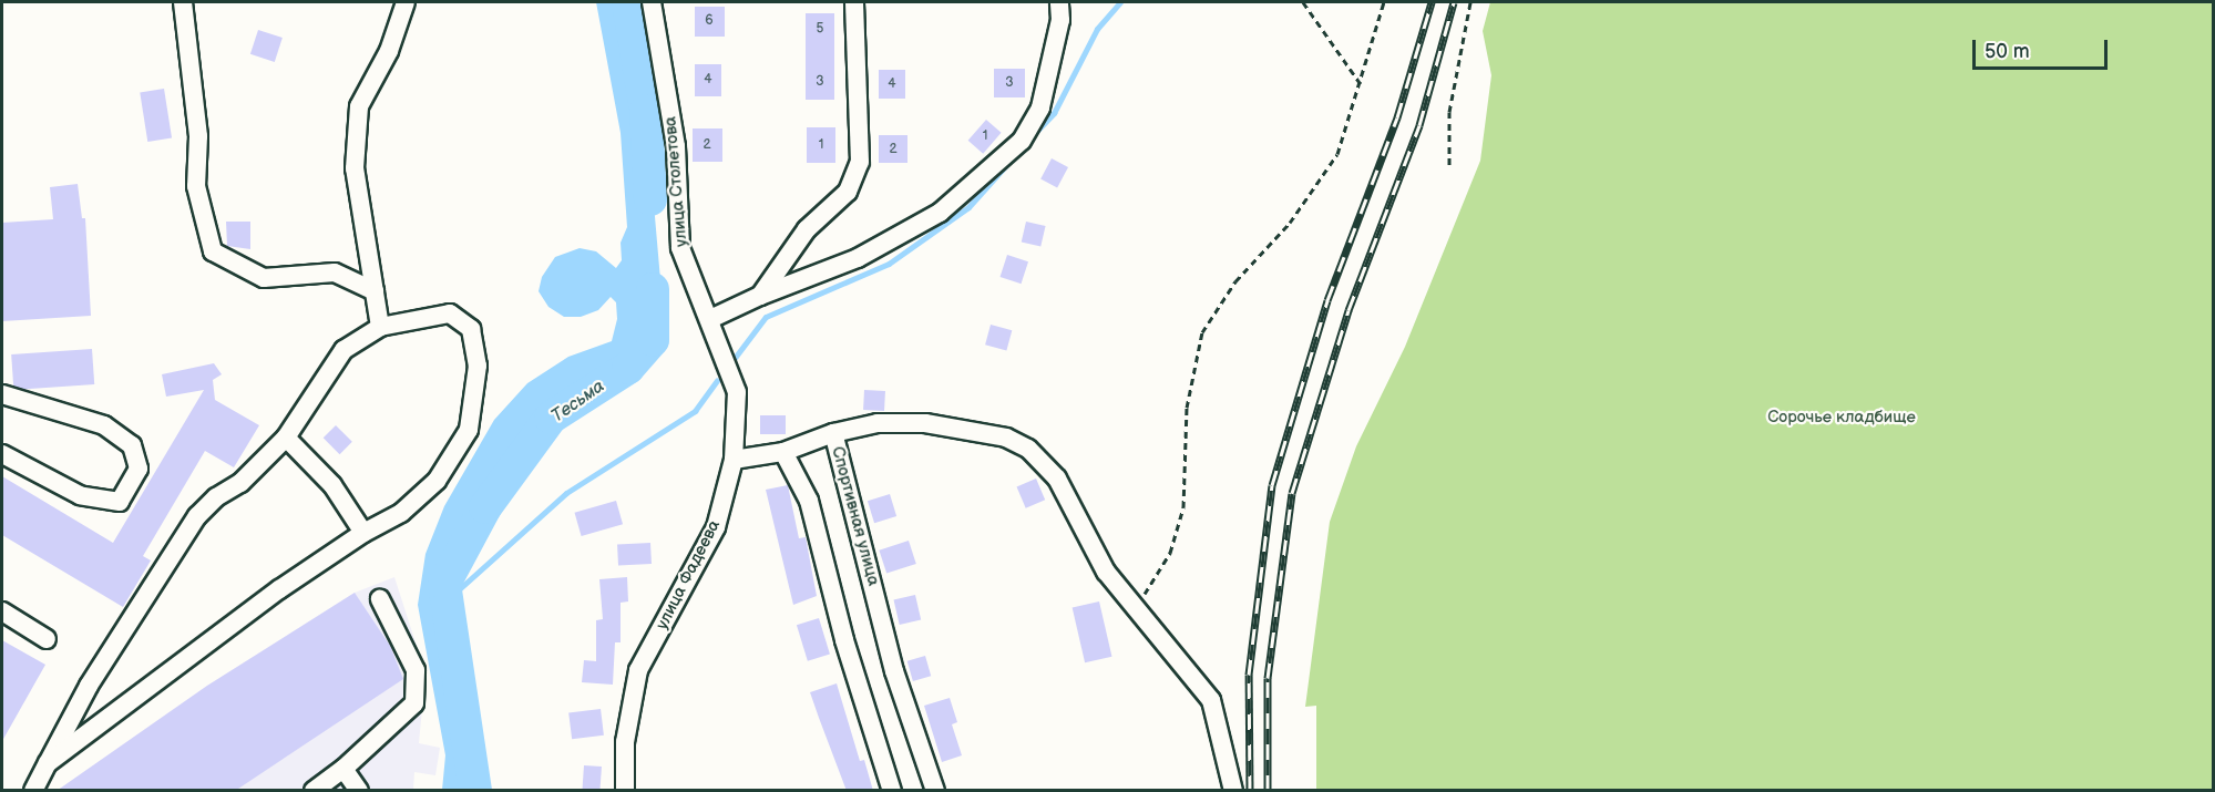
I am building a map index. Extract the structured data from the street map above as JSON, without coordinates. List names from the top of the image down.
{
  "streets": {
    "street": ["улица Столетова", "Спортивная улица", "улица Фадеева"]
  },
  "crossings": [
    ["улица Столетова", "улица Фадеева"]
  ],
  "water": ["Тесьма"],
  "parks": ["Сорочье кладбище"],
  "house_numbers": [
    "6",
    "5",
    "4",
    "3",
    "3",
    "4",
    "1",
    "2",
    "1",
    "2"
  ],
  "scale_bar": "50 m"
}
